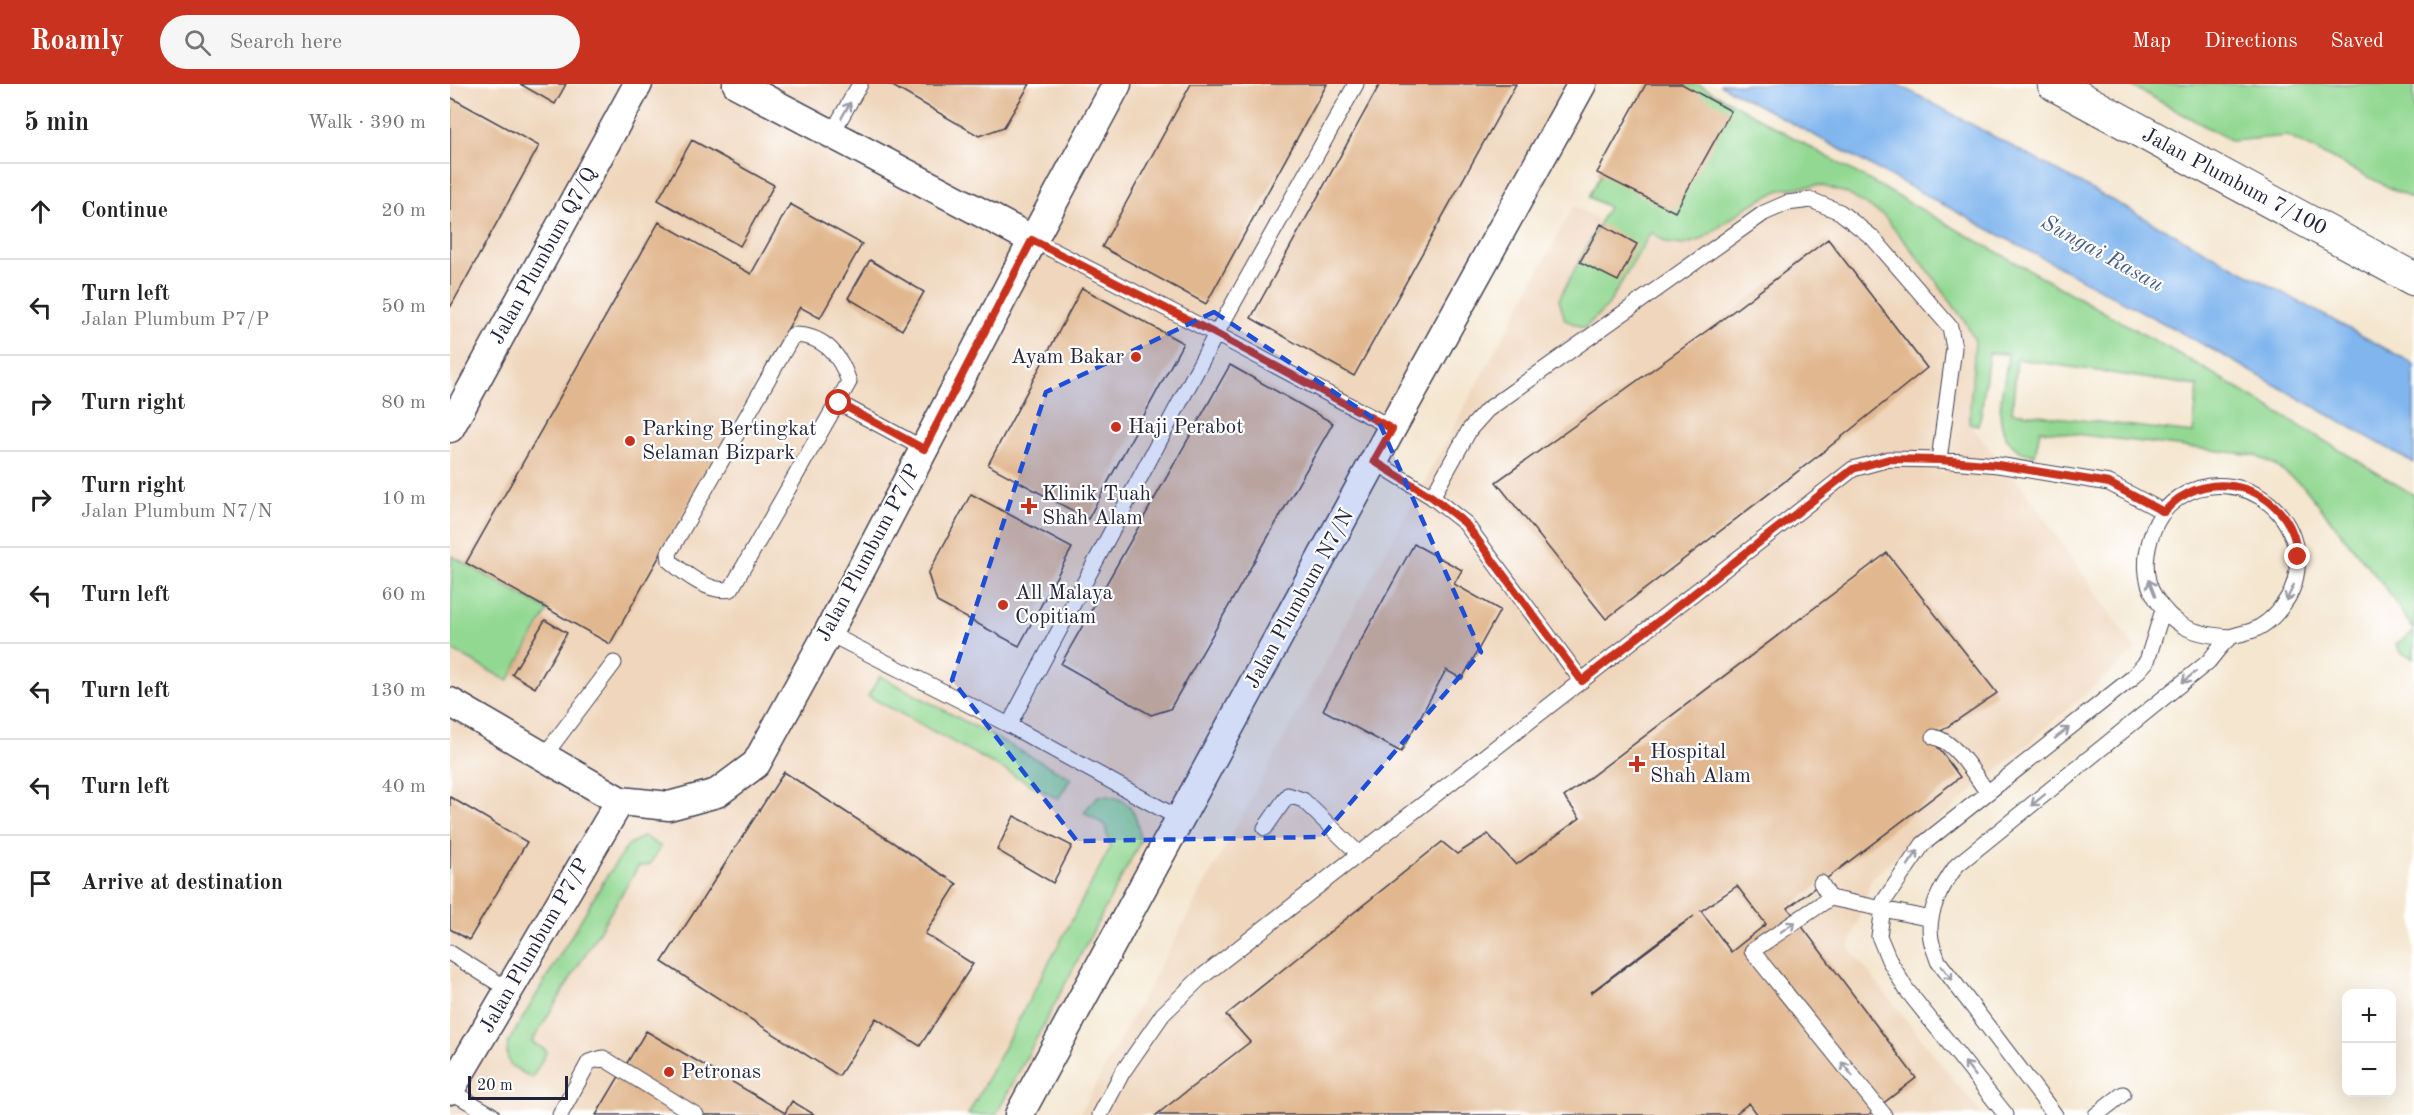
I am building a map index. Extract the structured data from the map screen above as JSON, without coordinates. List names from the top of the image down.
{
  "streets": {
    "street": [
      "Jalan Plumbum 7/100",
      "Jalan Plumbum Q7/Q",
      "Jalan Plumbum P7/P",
      "Jalan Plumbum N7/N"
    ]
  },
  "water": ["Sungai Rasau"],
  "places": {
    "other": [
      "Ayam Bakar",
      "Haji Perabot",
      "Parking Bertingkat Selaman Bizpark",
      "All Malaya Copitiam",
      "Petronas"
    ],
    "health": ["Klinik Tuah Shah Alam", "Hospital Shah Alam"]
  },
  "scale_bar": "20 m",
  "page": {
    "header": "Roamly",
    "search": "Search here",
    "nav": ["Map", "Directions", "Saved"],
    "heading": ["5 min", "Walk · 390 m"],
    "list": [
      ["Continue", "20 m"],
      ["Turn left", "Jalan Plumbum P7/P", "50 m"],
      ["Turn right", "80 m"],
      ["Turn right", "Jalan Plumbum N7/N", "10 m"],
      ["Turn left", "60 m"],
      ["Turn left", "130 m"],
      ["Turn left", "40 m"],
      "Arrive at destination"
    ],
    "map_buttons": ["+", "−"],
    "scale": "20 m"
  }
}
